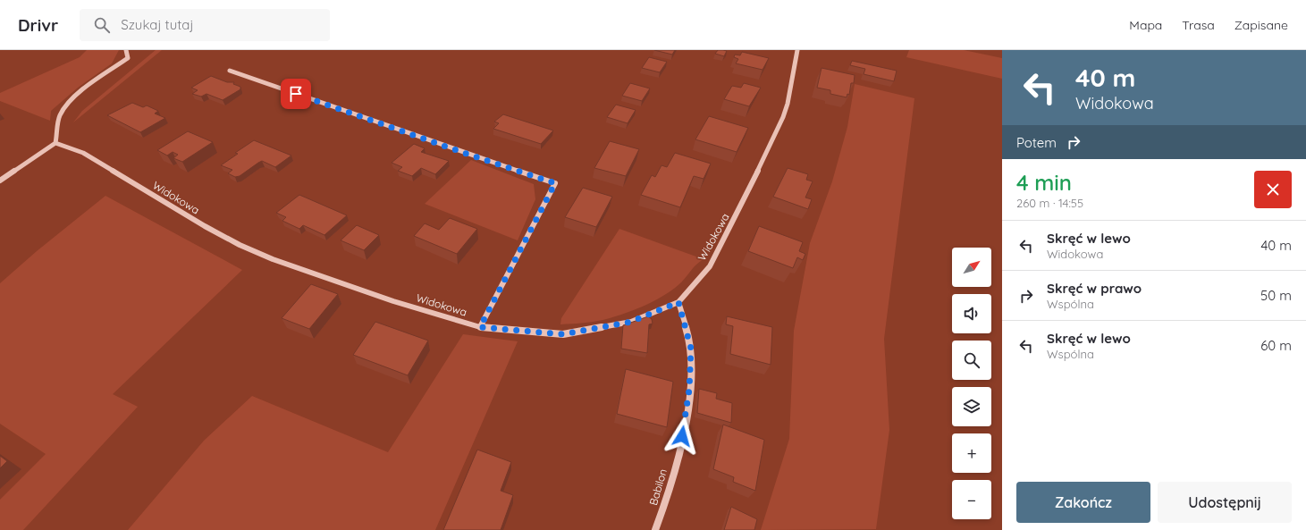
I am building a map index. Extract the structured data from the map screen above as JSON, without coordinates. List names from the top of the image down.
{
  "streets": {
    "street": ["Widokowa", "Babilon"]
  },
  "crossings": [
    ["Widokowa", "Babilon"]
  ],
  "north": "top right",
  "page": {
    "header": "Drivr",
    "search": "Szukaj tutaj",
    "nav": ["Mapa", "Trasa", "Zapisane"],
    "turn": ["40 m", "Widokowa"],
    "then": "Potem",
    "heading": ["4 min", "260 m · 14:55"],
    "list": [
      {
        "name": "Skręć w lewo",
        "note": "Widokowa",
        "value": "40 m"
      },
      {
        "name": "Skręć w prawo",
        "note": "Wspólna",
        "value": "50 m"
      },
      {
        "name": "Skręć w lewo",
        "note": "Wspólna",
        "value": "60 m"
      }
    ],
    "map_buttons": ["+", "−"],
    "buttons": ["Zakończ", "Udostępnij"]
  }
}
